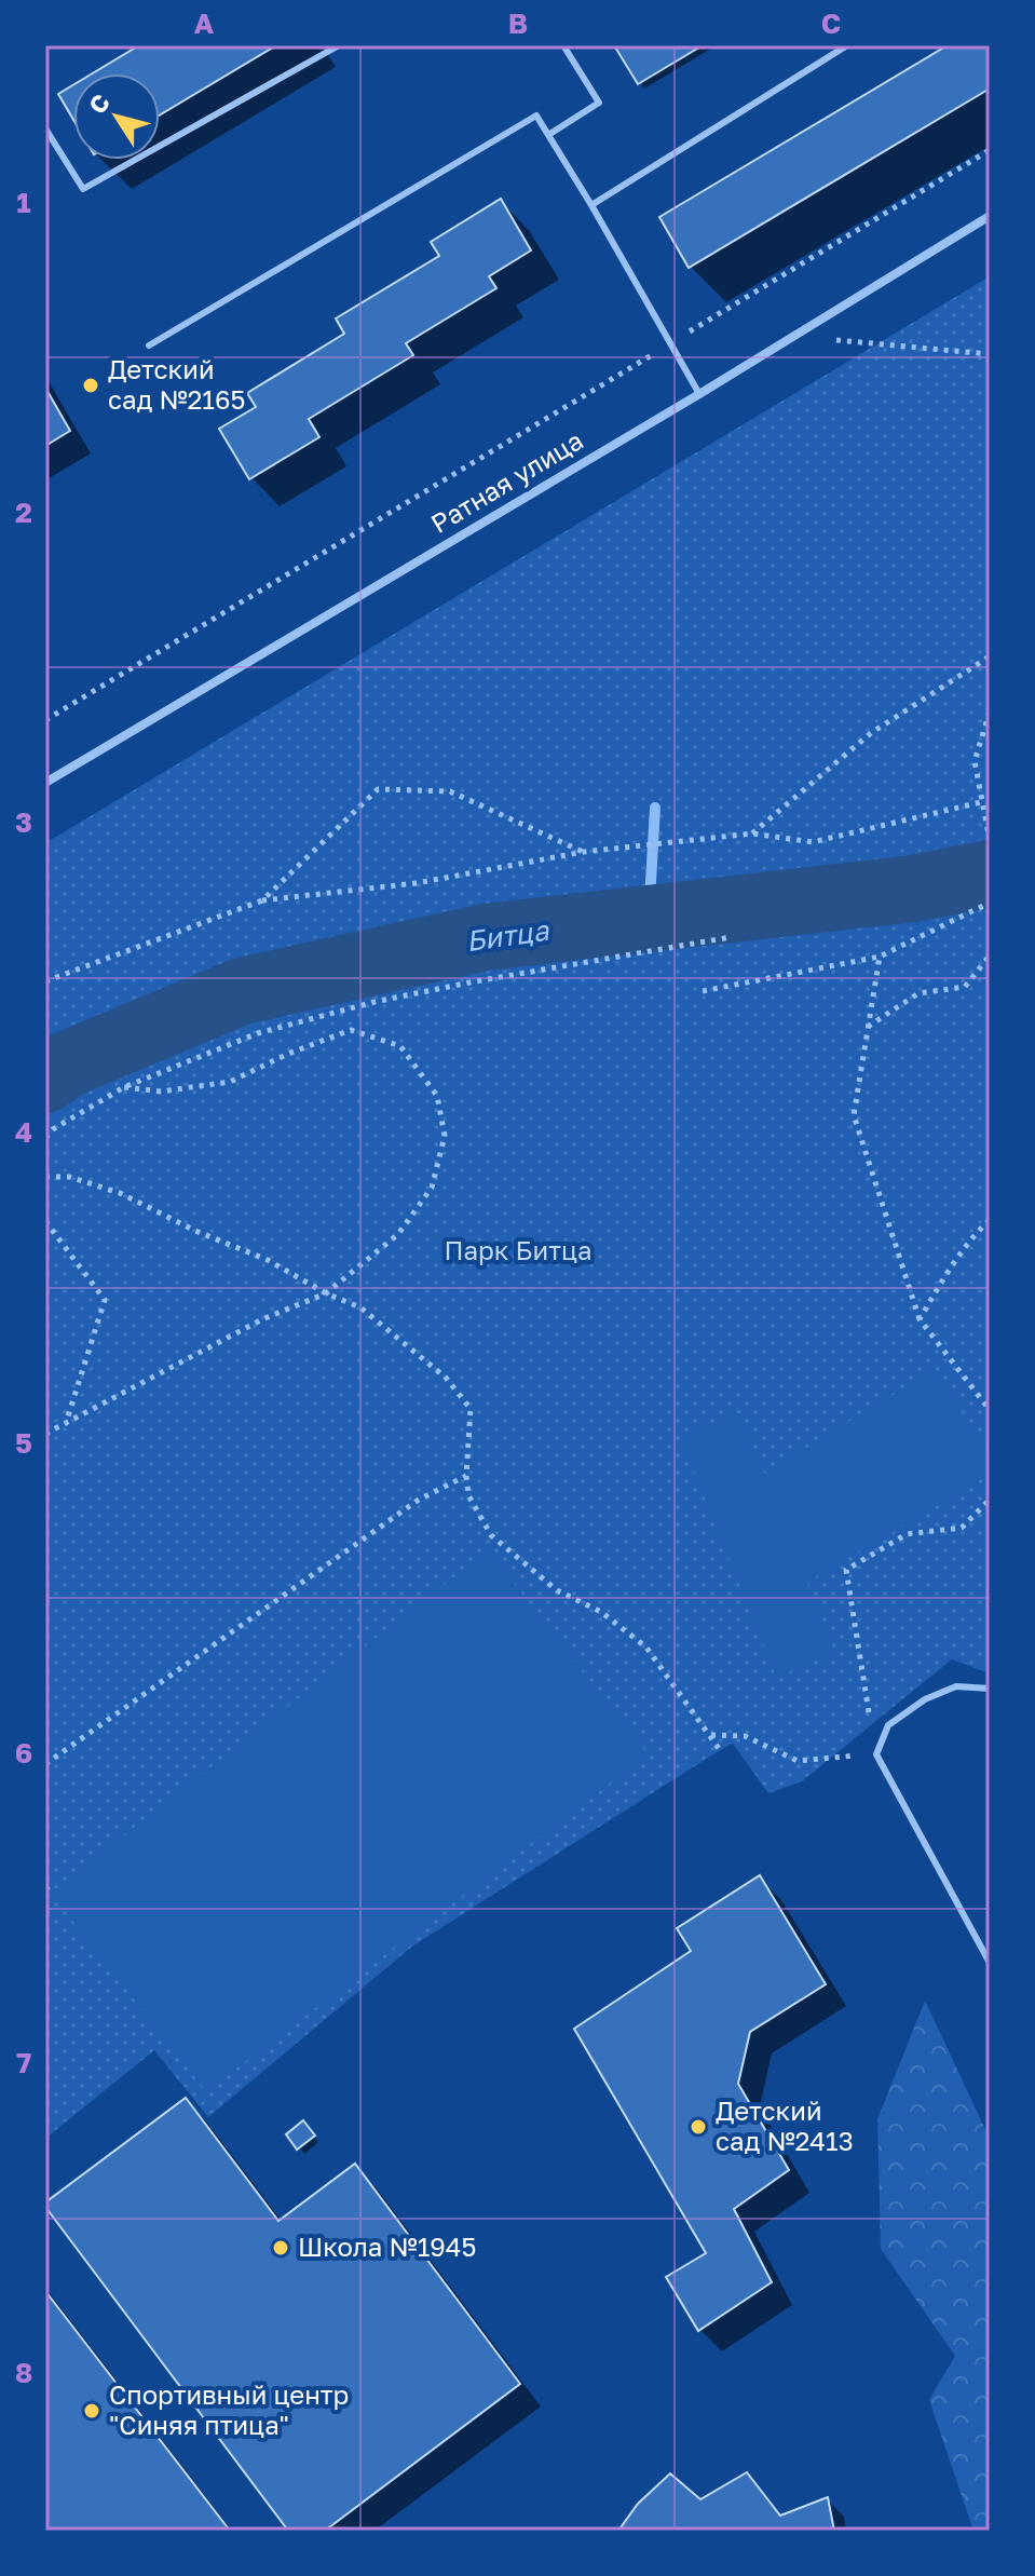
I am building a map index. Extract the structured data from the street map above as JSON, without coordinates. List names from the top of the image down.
{
  "streets": {
    "street": ["Ратная улица"]
  },
  "water": ["Битца"],
  "parks": ["Парк Битца"],
  "places": [
    "Детский сад №2165",
    "Детский сад №2413",
    "Школа №1945",
    "Спортивный центр \"Синяя птица\""
  ],
  "north": "top left",
  "grid": {
    "columns": ["A", "B", "C"],
    "rows": [
      "1",
      "2",
      "3",
      "4",
      "5",
      "6",
      "7",
      "8"
    ]
  }
}
